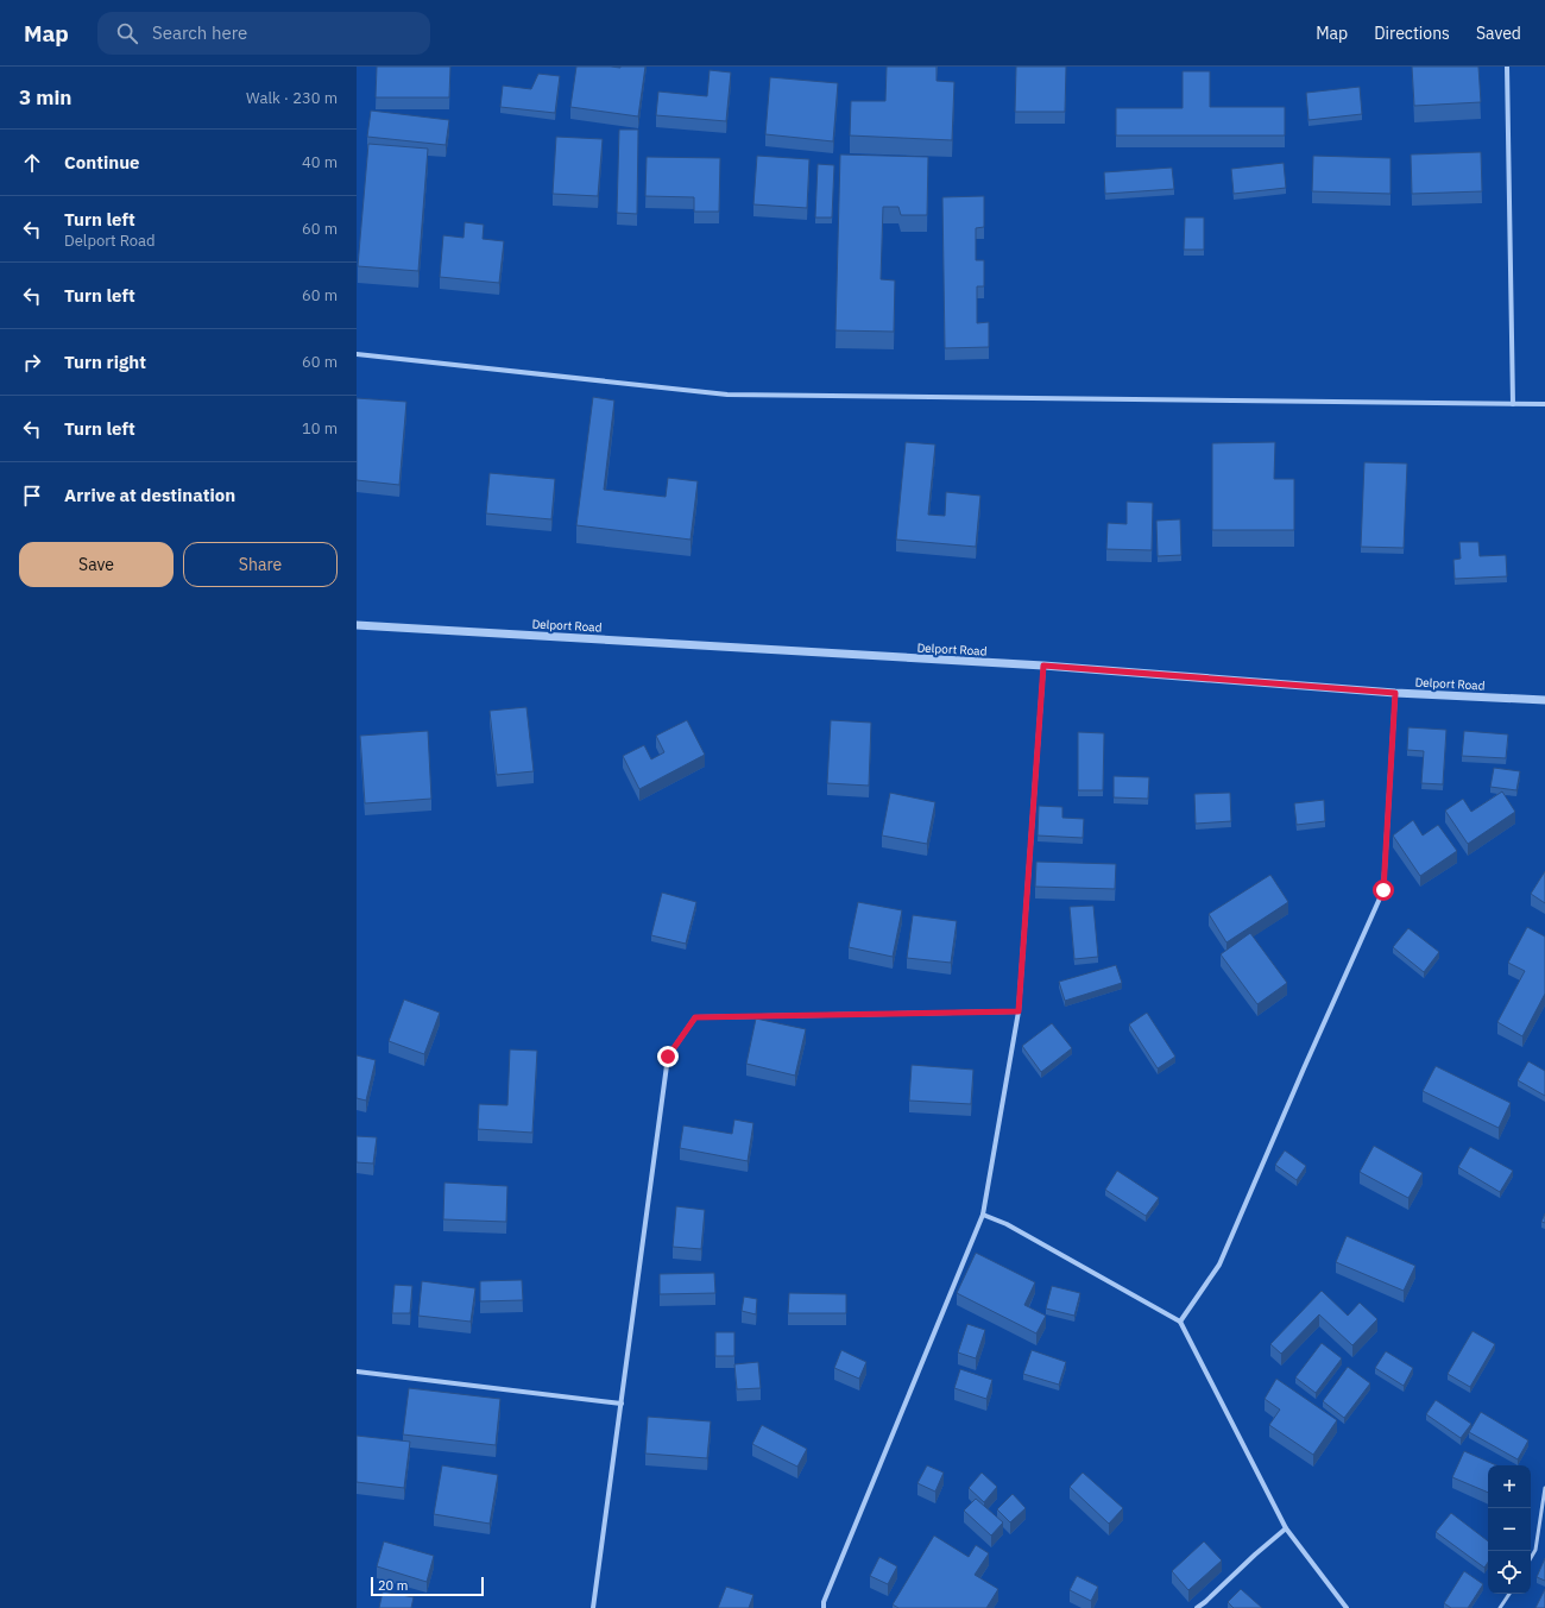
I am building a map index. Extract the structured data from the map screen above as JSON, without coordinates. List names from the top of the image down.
{
  "streets": {
    "street": ["Delport Road"]
  },
  "scale_bar": "20 m",
  "page": {
    "header": "Map",
    "search": "Search here",
    "nav": ["Map", "Directions", "Saved"],
    "heading": ["3 min", "Walk · 230 m"],
    "list": [
      ["Continue", "40 m"],
      ["Turn left", "Delport Road", "60 m"],
      ["Turn left", "60 m"],
      ["Turn right", "60 m"],
      ["Turn left", "10 m"],
      "Arrive at destination"
    ],
    "buttons": ["Save", "Share"],
    "map_buttons": ["+", "−"],
    "scale": "20 m"
  }
}
